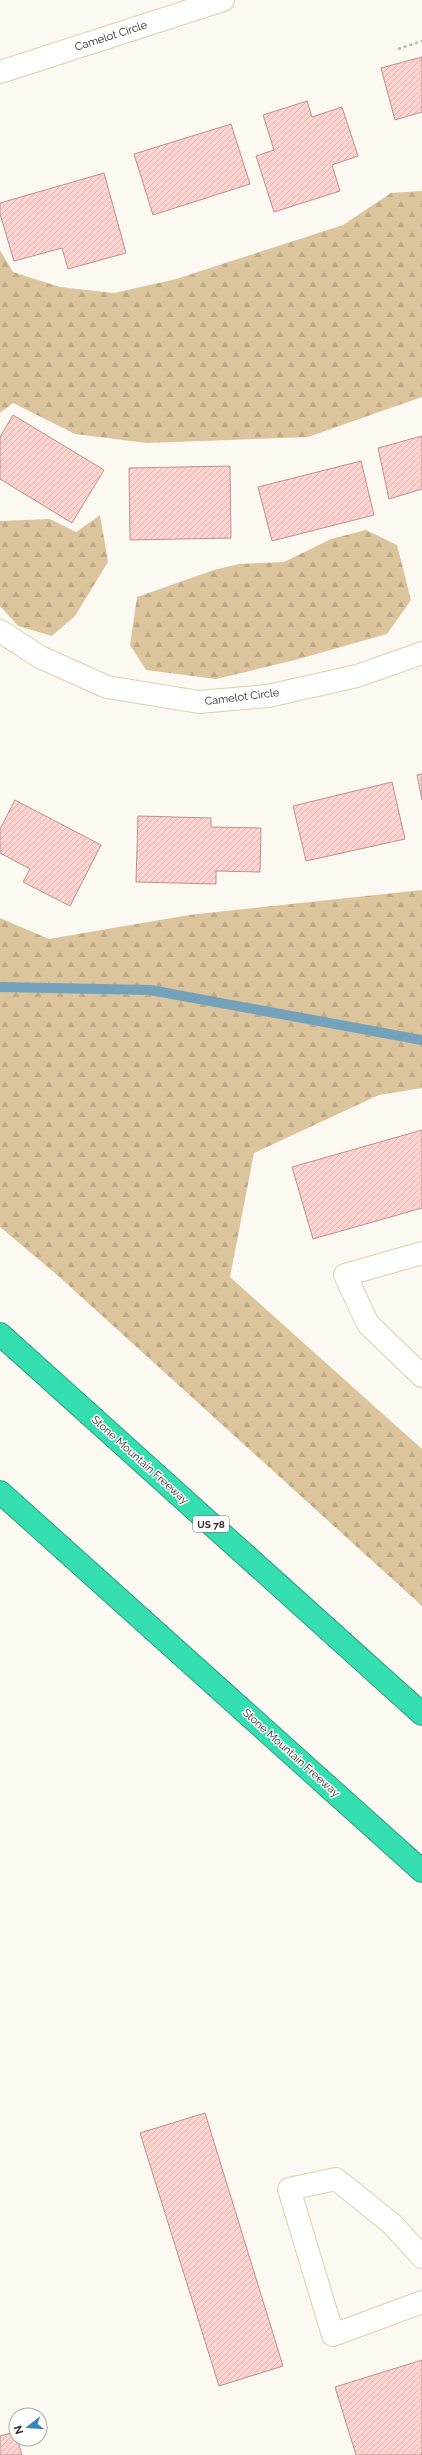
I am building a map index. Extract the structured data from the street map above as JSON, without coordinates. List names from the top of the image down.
{
  "streets": {
    "highway": ["Stone Mountain Freeway", "US 78"],
    "street": ["Camelot Circle"]
  },
  "north": "left"
}
